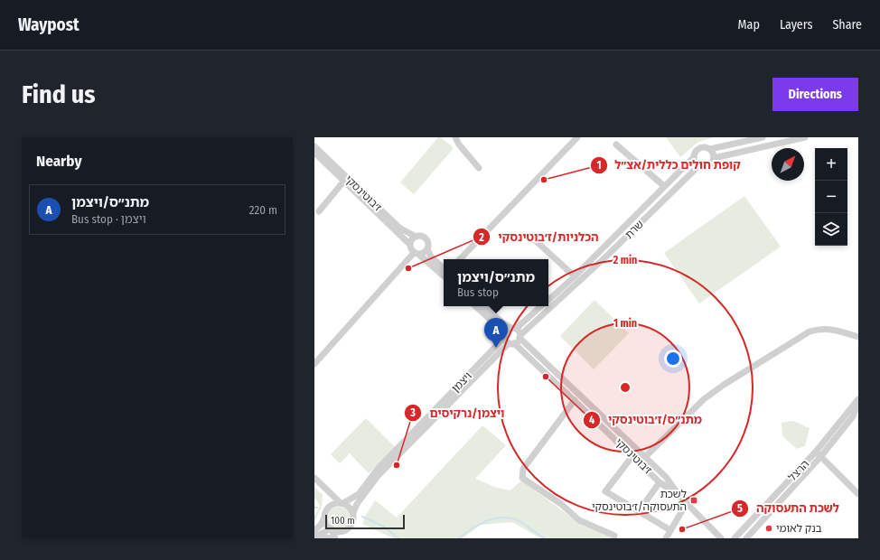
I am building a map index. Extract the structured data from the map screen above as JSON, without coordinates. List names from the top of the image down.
{
  "streets": {
    "street": [
      "ז׳בוטינסקי",
      "שרת",
      "ויצמן",
      "הרצל"
    ]
  },
  "crossings": [
    ["ז׳בוטינסקי", "שרת"],
    ["ז׳בוטינסקי", "ויצמן"],
    ["שרת", "ויצמן"]
  ],
  "places": {
    "other": [
      "קופת חולים כללית/אצ״ל",
      "הכלניות/ז׳בוטינסקי",
      "מתנ״ס/ז׳בוטינסקי",
      "ויצמן/נרקיסים",
      "בנק לאומי",
      "לשכת התעסוקה"
    ],
    "transit": ["לשכת התעסוקה/ז׳בוטינסקי"]
  },
  "scale_bar": "100 m",
  "north": "top right",
  "page": {
    "header": "Waypost",
    "nav": ["Map", "Layers", "Share"],
    "buttons": "Directions",
    "title": "Find us",
    "heading": "Nearby",
    "map_buttons": ["+", "−"],
    "list": [
      {
        "mark": "A",
        "name": "מתנ״ס/ויצמן",
        "note": "Bus stop · ויצמן",
        "value": "220 m"
      }
    ],
    "popup": ["מתנ״ס/ויצמן", "Bus stop"],
    "pins": "A",
    "scale": "100 m"
  },
  "rings": ["2 min", "1 min"]
}
